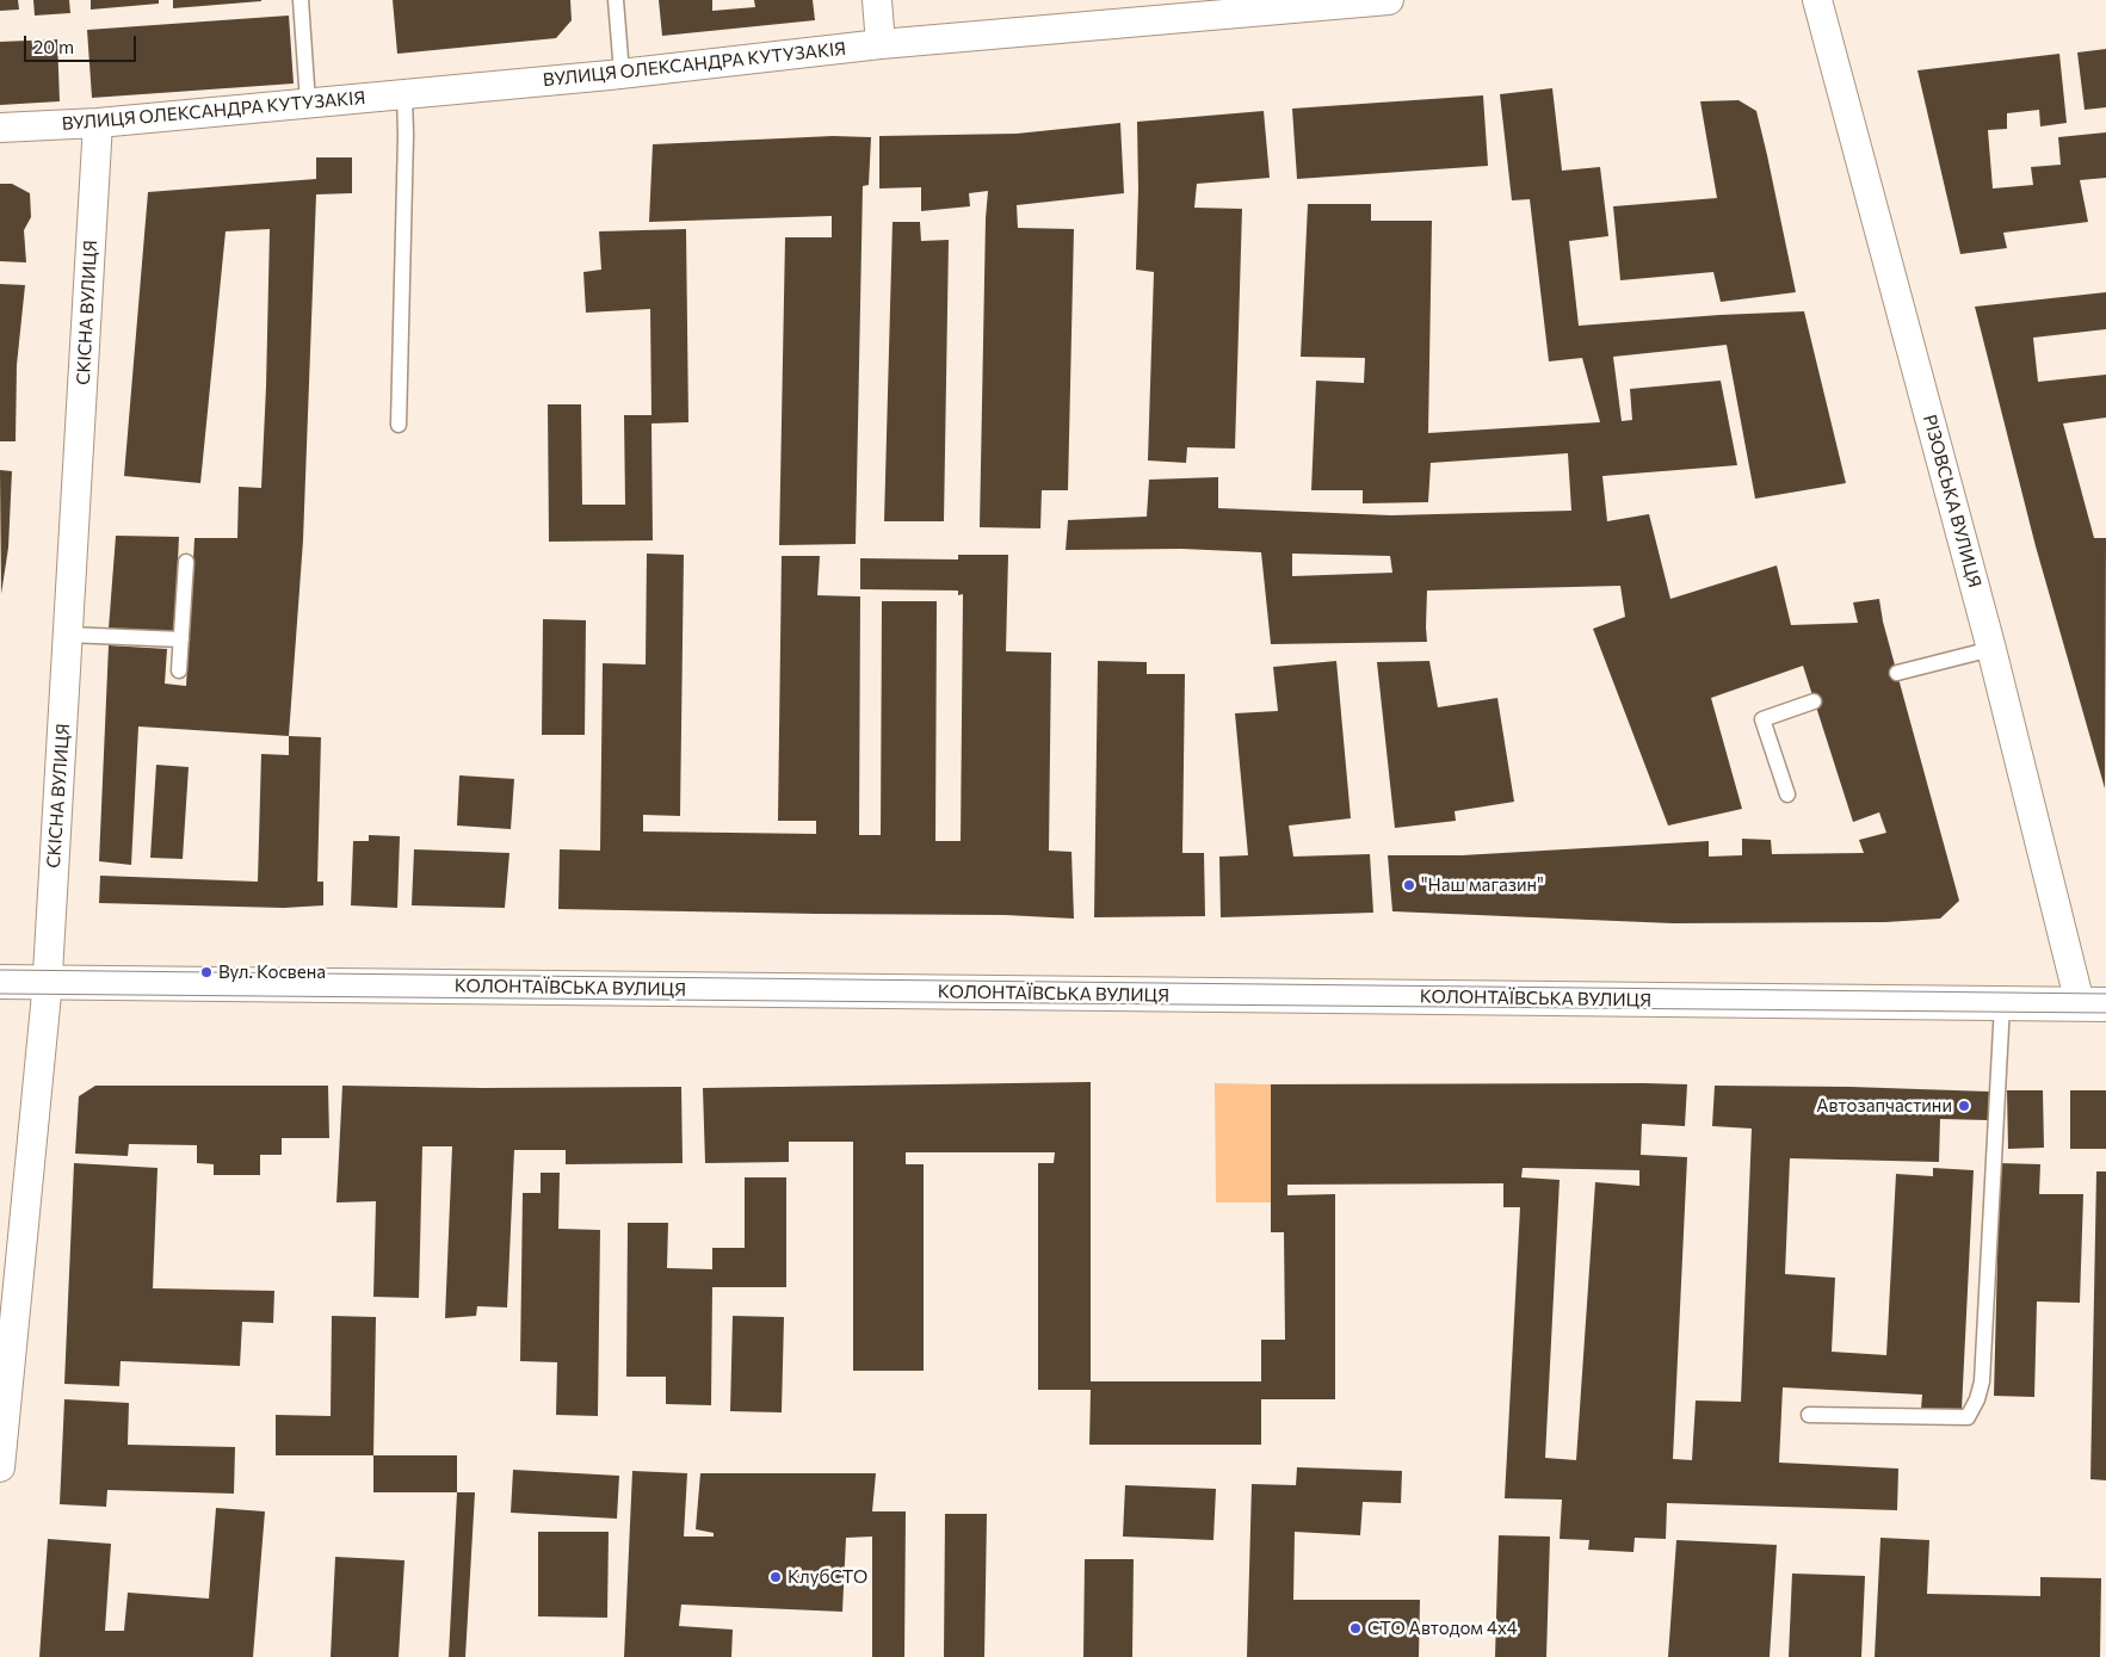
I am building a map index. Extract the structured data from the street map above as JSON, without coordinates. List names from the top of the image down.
{
  "streets": {
    "main road": ["КОЛОНТАЇВСЬКА ВУЛИЦЯ"],
    "street": ["ВУЛИЦЯ ОЛЕКСАНДРА КУТУЗАКІЯ", "CКІСНА ВУЛИЦЯ", "РІЗОВСЬКА ВУЛИЦЯ"]
  },
  "crossings": [
    ["ВУЛИЦЯ ОЛЕКСАНДРА КУТУЗАКІЯ", "CКІСНА ВУЛИЦЯ"],
    ["CКІСНА ВУЛИЦЯ", "КОЛОНТАЇВСЬКА ВУЛИЦЯ"],
    ["РІЗОВСЬКА ВУЛИЦЯ", "КОЛОНТАЇВСЬКА ВУЛИЦЯ"]
  ],
  "places": [
    "\"Наш магазин\"",
    "Вул. Косвена",
    "Автозапчастини",
    "КлубСТО",
    "СТО Автодом 4х4"
  ],
  "scale_bar": "20 m"
}
